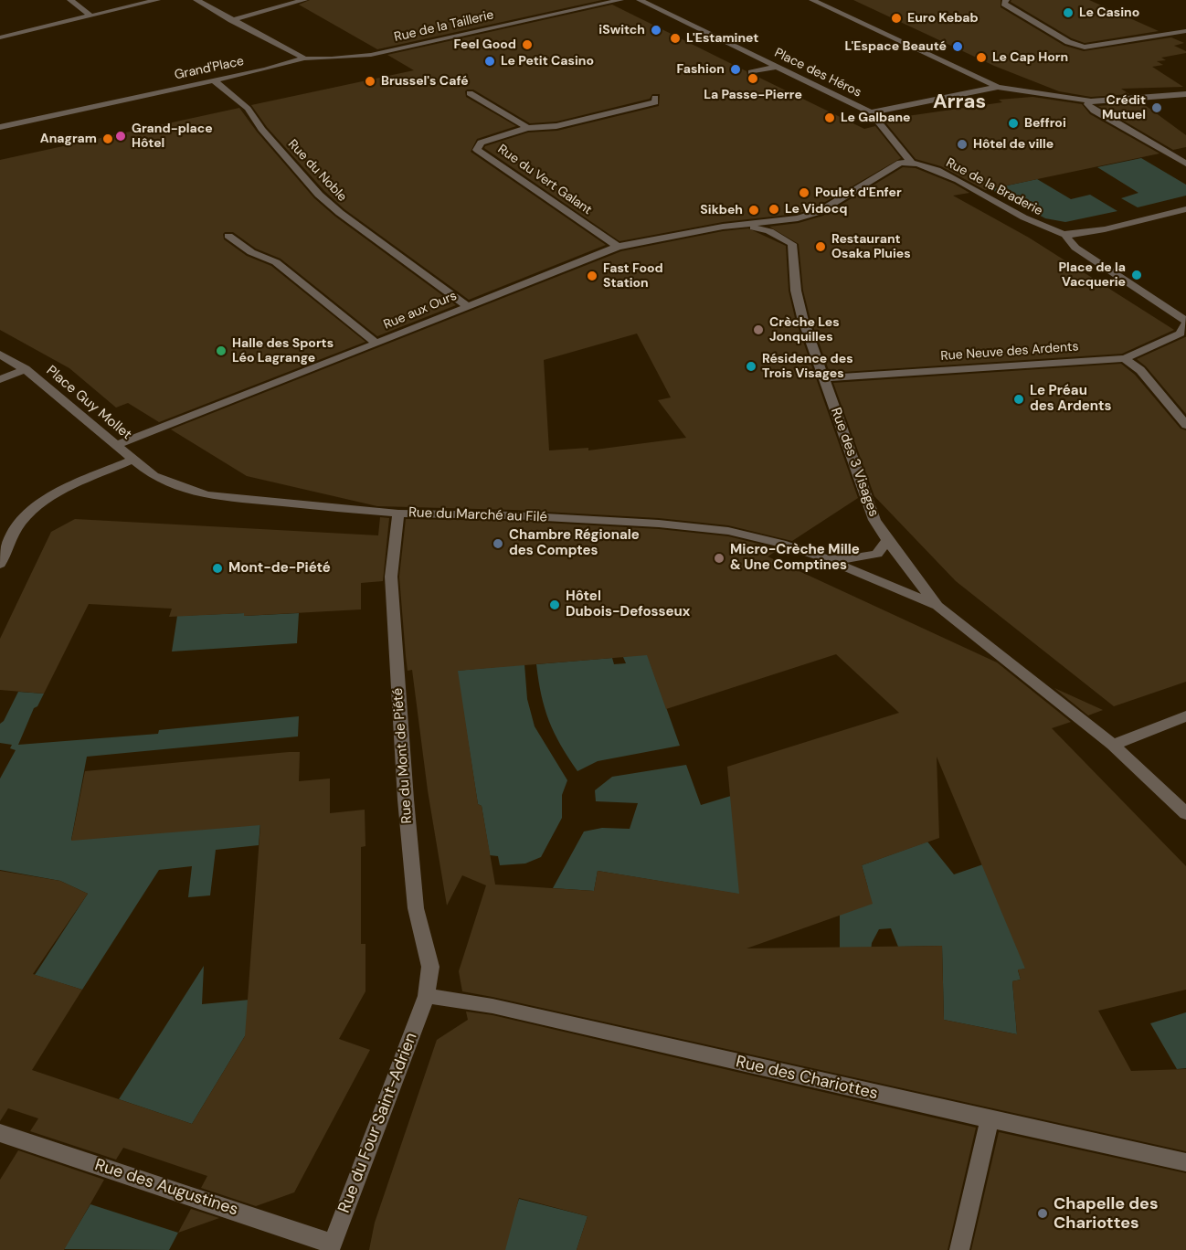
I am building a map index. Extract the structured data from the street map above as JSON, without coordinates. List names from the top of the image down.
{
  "streets": {
    "street": [
      "Rue de la Taillerie",
      "Grand'Place",
      "Place des Héros",
      "Rue du Noble",
      "Rue du Vert Galant",
      "Rue de la Braderie",
      "Rue aux Ours",
      "Rue Neuve des Ardents",
      "Place Guy Mollet",
      "Rue des 3 Visages",
      "Rue du Marché au Filé",
      "Rue du Mont de Piété",
      "Rue des Chariottes",
      "Rue du Four Saint-Adrien",
      "Rue des Augustines"
    ]
  },
  "crossings": [
    ["Rue de la Taillerie", "Grand'Place"],
    ["Grand'Place", "Rue du Noble"],
    ["Place des Héros", "Rue de la Braderie"],
    ["Rue du Noble", "Rue aux Ours"],
    ["Rue du Vert Galant", "Rue aux Ours"],
    ["Rue aux Ours", "Place Guy Mollet"],
    ["Rue aux Ours", "Rue des 3 Visages"],
    ["Rue Neuve des Ardents", "Rue des 3 Visages"],
    ["Place Guy Mollet", "Rue du Marché au Filé"],
    ["Rue des 3 Visages", "Rue du Marché au Filé"],
    ["Rue du Marché au Filé", "Rue du Mont de Piété"],
    ["Rue du Mont de Piété", "Rue des Chariottes"],
    ["Rue du Mont de Piété", "Rue du Four Saint-Adrien"],
    ["Rue des Chariottes", "Rue du Four Saint-Adrien"],
    ["Rue du Four Saint-Adrien", "Rue des Augustines"]
  ],
  "districts": ["Arras"],
  "places": [
    "Le Casino",
    "Euro Kebab",
    "iSwitch",
    "L'Estaminet",
    "Feel Good",
    "L'Espace Beauté",
    "Le Cap Horn",
    "Le Petit Casino",
    "Fashion",
    "La Passe-Pierre",
    "Brussel's Café",
    "Crédit Mutuel",
    "Le Galbane",
    "Beffroi",
    "Grand-place Hôtel",
    "Anagram",
    "Hôtel de ville",
    "Poulet d'Enfer",
    "Le Vidocq",
    "Sikbeh",
    "Restaurant Osaka Pluies",
    "Place de la Vacquerie",
    "Fast Food Station",
    "Crèche Les Jonquilles",
    "Halle des Sports Léo Lagrange",
    "Résidence des Trois Visages",
    "Le Préau des Ardents",
    "Chambre Régionale des Comptes",
    "Micro-Crèche Mille & Une Comptines",
    "Mont-de-Piété",
    "Hôtel Dubois-Defosseux",
    "Chapelle des Chariottes"
  ]
}
